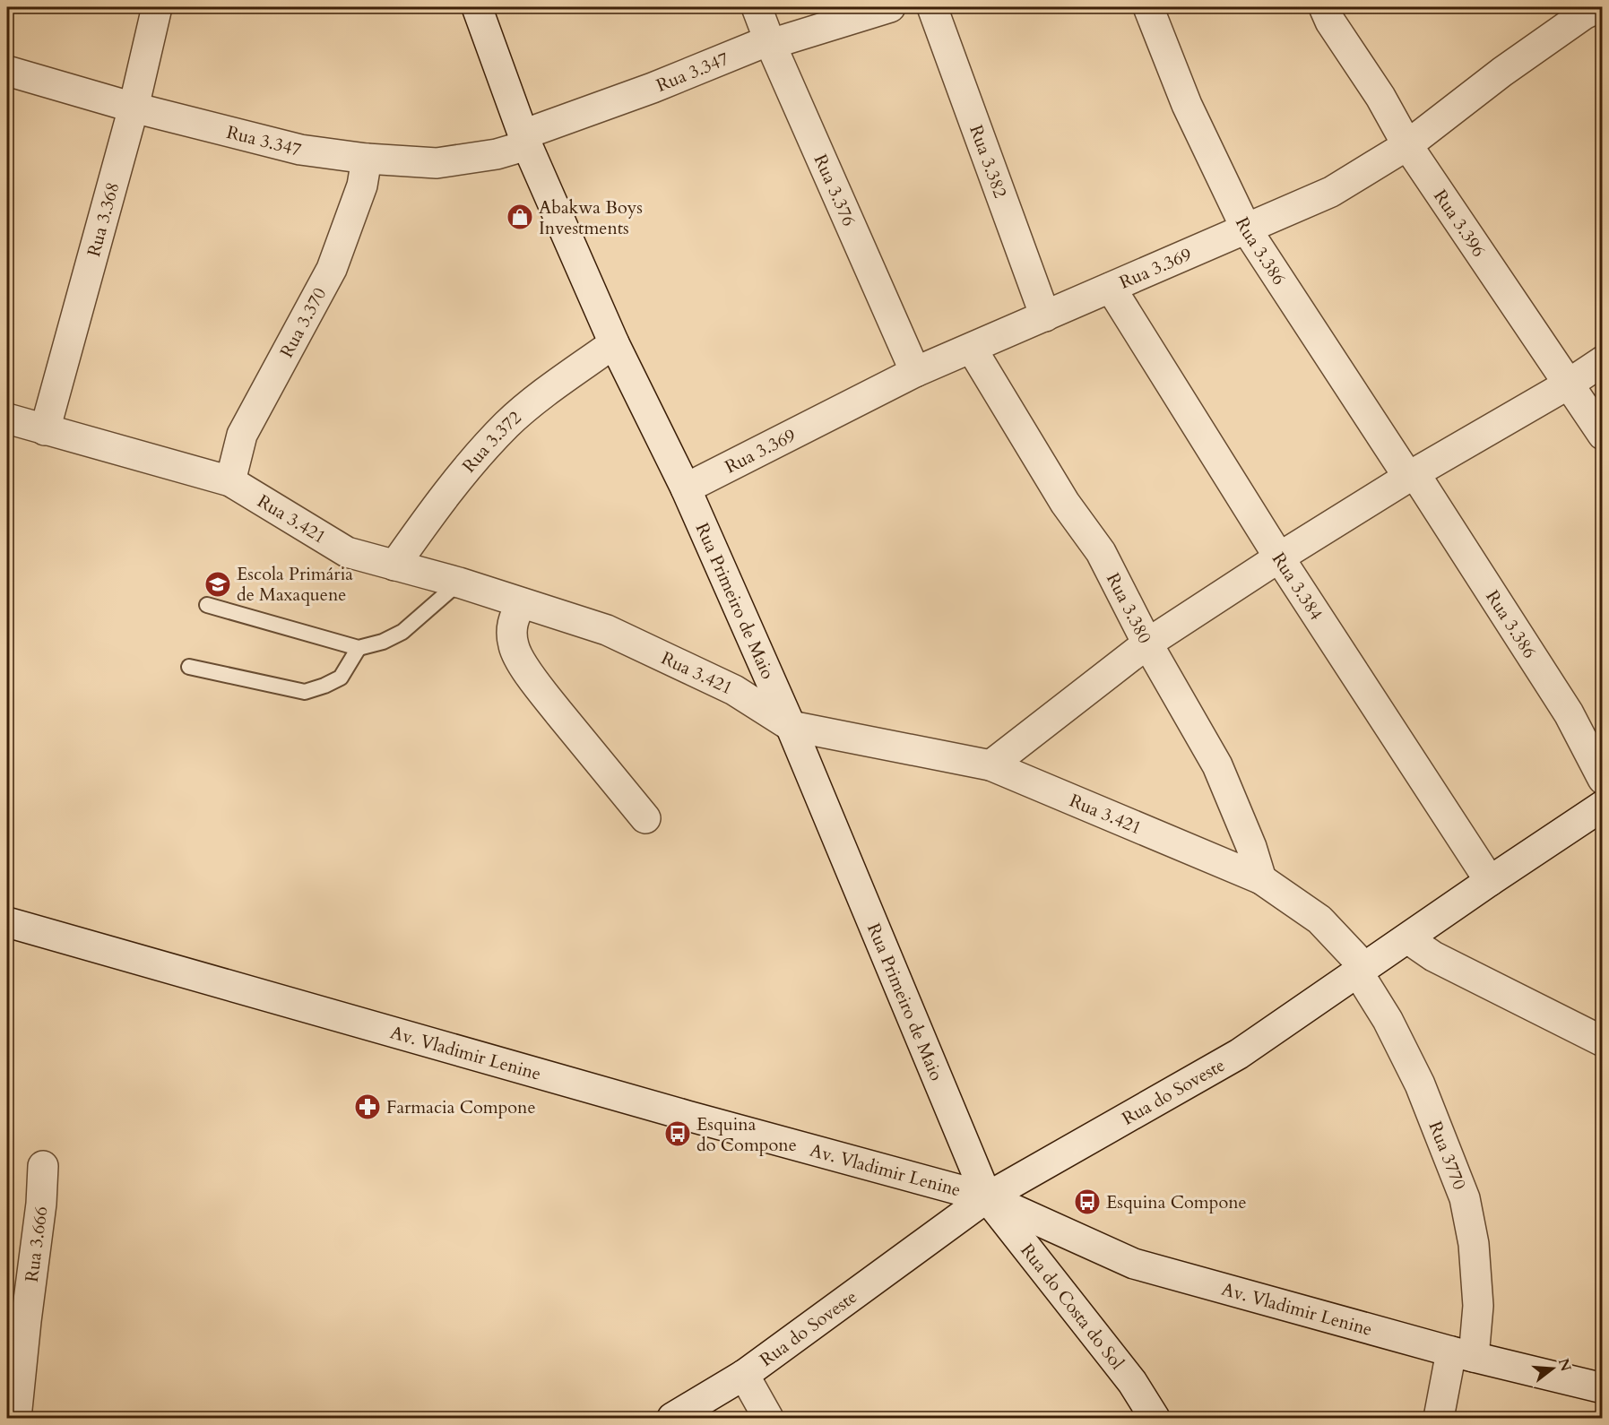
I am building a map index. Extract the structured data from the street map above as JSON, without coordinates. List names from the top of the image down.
{
  "streets": {
    "street": [
      "Rua 3.347",
      "Rua 3.382",
      "Rua 3.376",
      "Rua 3.368",
      "Rua 3.396",
      "Rua 3.386",
      "Rua 3.369",
      "Rua 3.370",
      "Rua 3.372",
      "Rua 3.421",
      "Rua 3.384",
      "Rua Primeiro de Maio",
      "Rua 3.380",
      "Av. Vladimir Lenine",
      "Rua do Soveste",
      "Rua 3770",
      "Rua 3.666",
      "Rua do Costa do Sol"
    ]
  },
  "crossings": [
    ["Rua 3.347", "Rua 3.376"],
    ["Rua 3.347", "Rua 3.368"],
    ["Rua 3.347", "Rua 3.370"],
    ["Rua 3.347", "Rua Primeiro de Maio"],
    ["Rua 3.382", "Rua 3.369"],
    ["Rua 3.376", "Rua 3.369"],
    ["Rua 3.368", "Rua 3.421"],
    ["Rua 3.396", "Rua 3.369"],
    ["Rua 3.386", "Rua 3.369"],
    ["Rua 3.369", "Rua 3.384"],
    ["Rua 3.369", "Rua Primeiro de Maio"],
    ["Rua 3.369", "Rua 3.380"],
    ["Rua 3.370", "Rua 3.421"],
    ["Rua 3.372", "Rua 3.421"],
    ["Rua 3.372", "Rua Primeiro de Maio"],
    ["Rua 3.421", "Rua Primeiro de Maio"],
    ["Rua 3.421", "Rua 3.380"],
    ["Rua 3.421", "Rua do Soveste"],
    ["Rua 3.421", "Rua 3770"],
    ["Rua 3.384", "Rua do Soveste"],
    ["Rua Primeiro de Maio", "Av. Vladimir Lenine"],
    ["Rua Primeiro de Maio", "Rua do Soveste"],
    ["Rua Primeiro de Maio", "Rua do Costa do Sol"],
    ["Av. Vladimir Lenine", "Rua do Soveste"],
    ["Av. Vladimir Lenine", "Rua 3770"],
    ["Av. Vladimir Lenine", "Rua do Costa do Sol"],
    ["Rua do Soveste", "Rua 3770"],
    ["Rua do Soveste", "Rua do Costa do Sol"]
  ],
  "places": {
    "shop": ["Abakwa Boys Investments"],
    "school or university": ["Escola Primária de Maxaquene"],
    "pharmacy": ["Farmacia Compone"],
    "bus stop": ["Esquina do Compone", "Esquina Compone"]
  },
  "north": "right"
}
